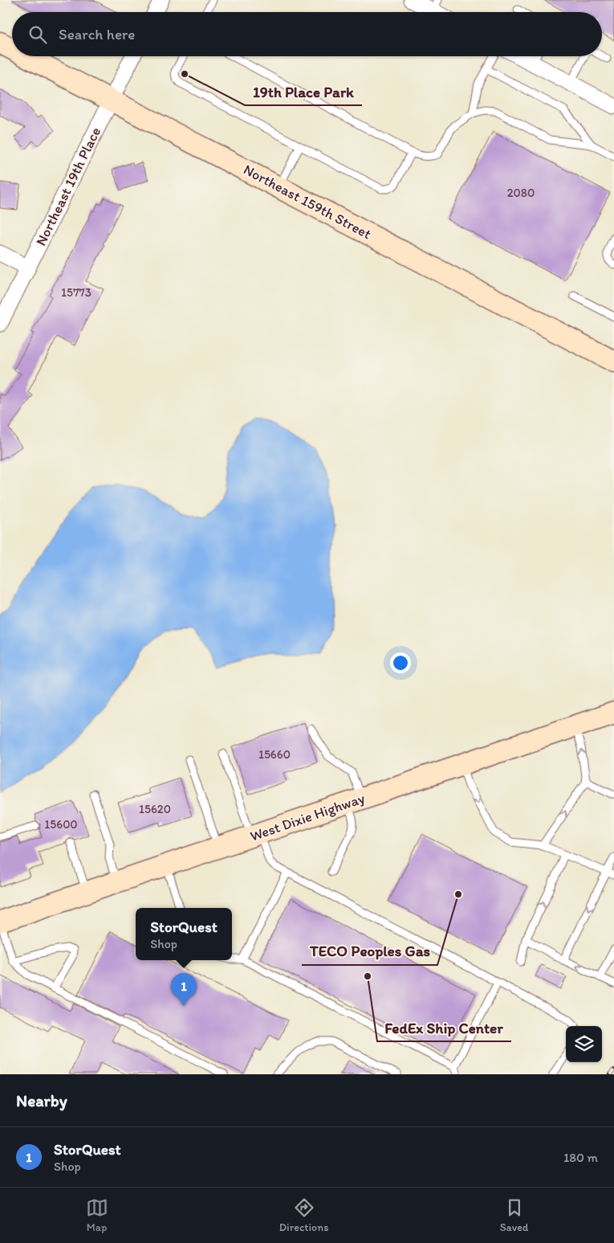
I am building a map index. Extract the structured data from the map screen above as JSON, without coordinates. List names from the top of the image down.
{
  "streets": {
    "street": ["Northeast 19th Place", "Northeast 159th Street", "West Dixie Highway"]
  },
  "crossings": [
    ["Northeast 19th Place", "Northeast 159th Street"]
  ],
  "places": ["19th Place Park", "TECO Peoples Gas", "FedEx Ship Center"],
  "house_numbers": [
    "2080",
    "15773",
    "15660",
    "15620",
    "15600"
  ],
  "page": {
    "search": "Search here",
    "popup": ["StorQuest", "Shop"],
    "pins": "1",
    "heading": "Nearby",
    "list": [
      {
        "mark": "1",
        "name": "StorQuest",
        "note": "Shop",
        "value": "180 m"
      }
    ],
    "nav": ["Map", "Directions", "Saved"]
  }
}
